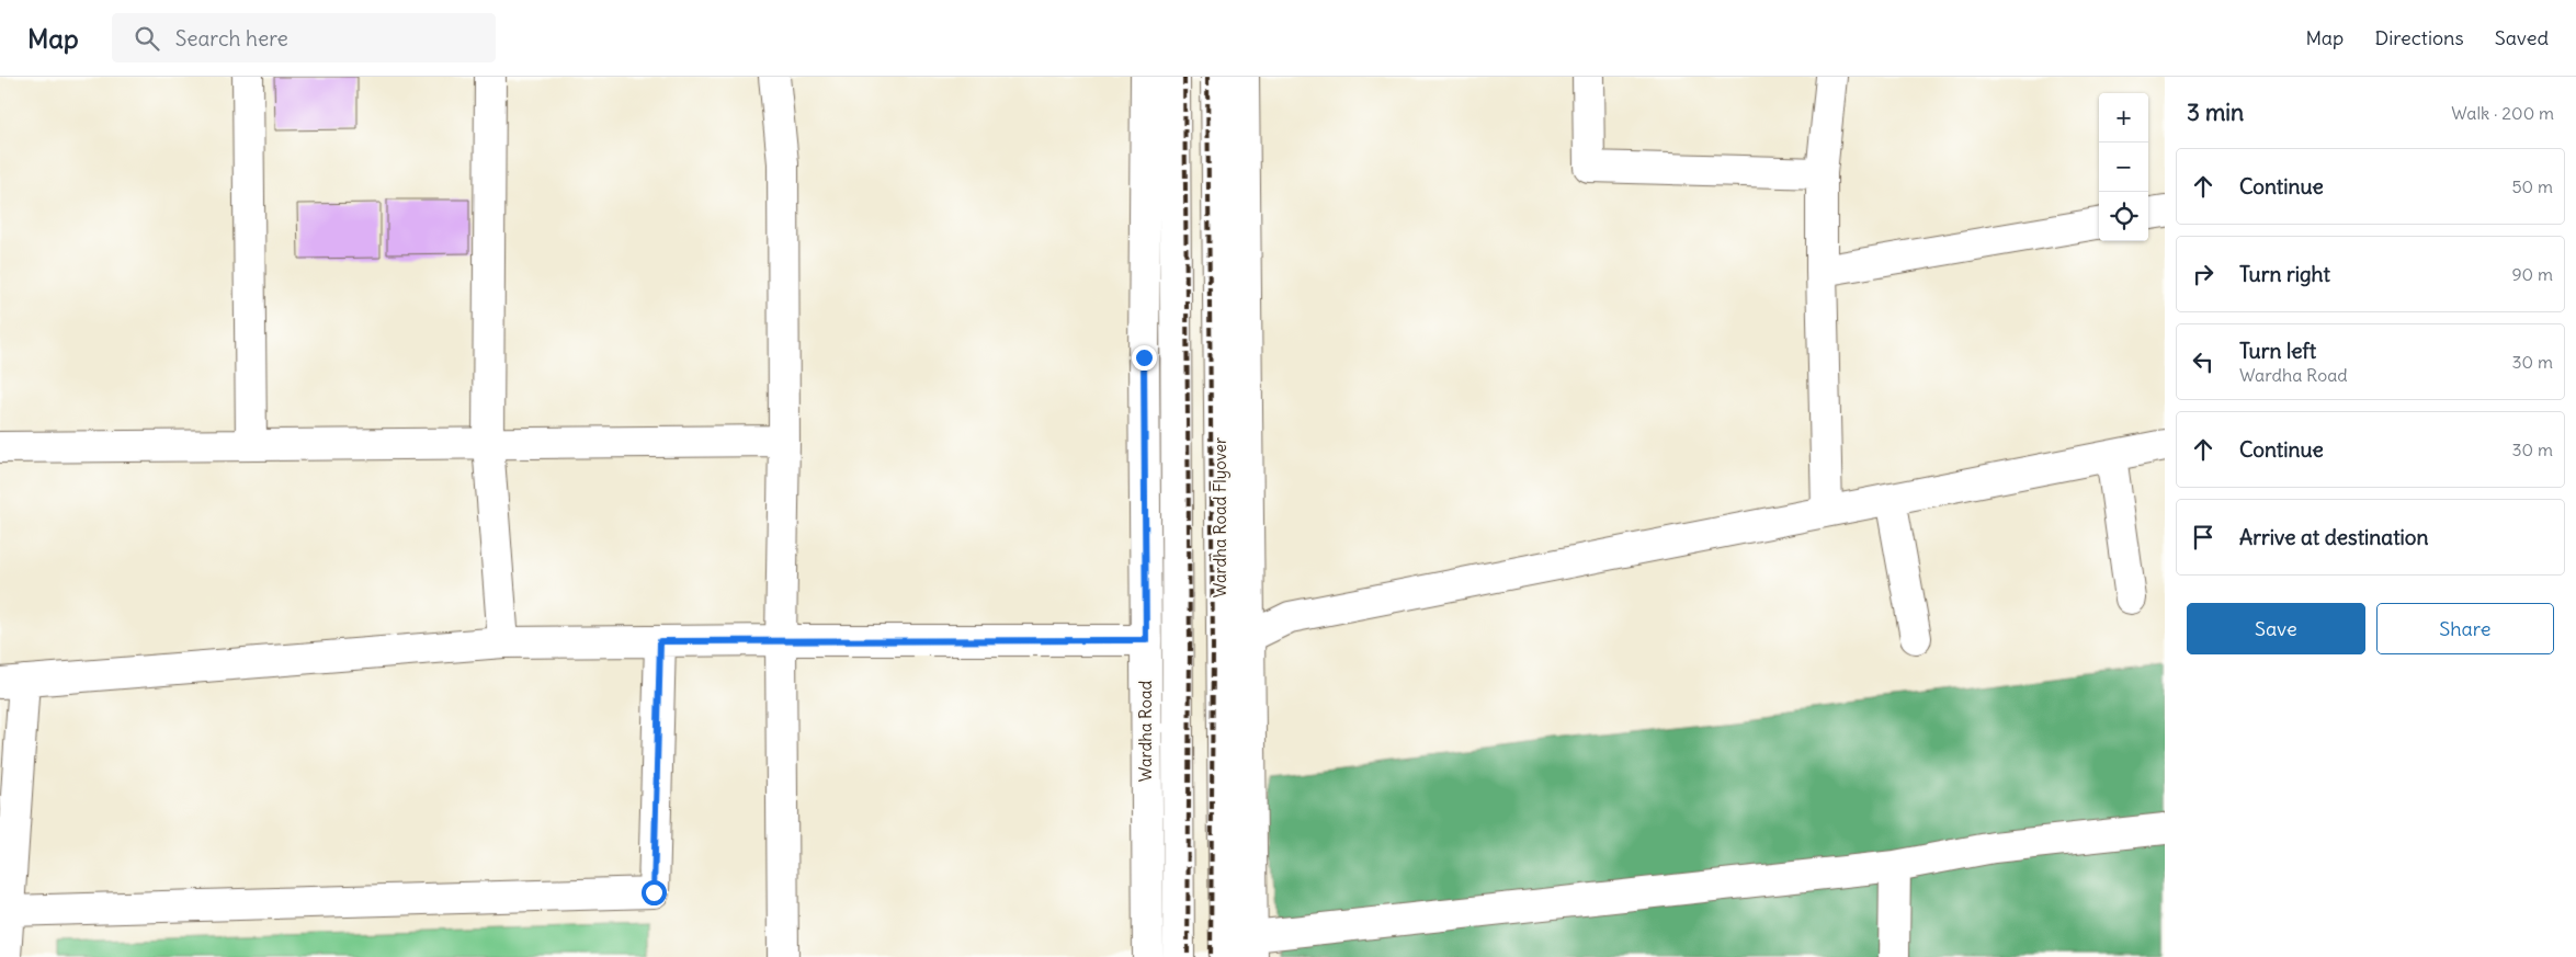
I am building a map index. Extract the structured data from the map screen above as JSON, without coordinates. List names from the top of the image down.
{
  "streets": {
    "main road": ["Wardha Road Flyover", "Wardha Road"]
  },
  "page": {
    "header": "Map",
    "search": "Search here",
    "nav": ["Map", "Directions", "Saved"],
    "heading": ["3 min", "Walk · 200 m"],
    "map_buttons": ["+", "−"],
    "list": [
      ["Continue", "50 m"],
      ["Turn right", "90 m"],
      ["Turn left", "Wardha Road", "30 m"],
      ["Continue", "30 m"],
      "Arrive at destination"
    ],
    "buttons": ["Save", "Share"]
  }
}
